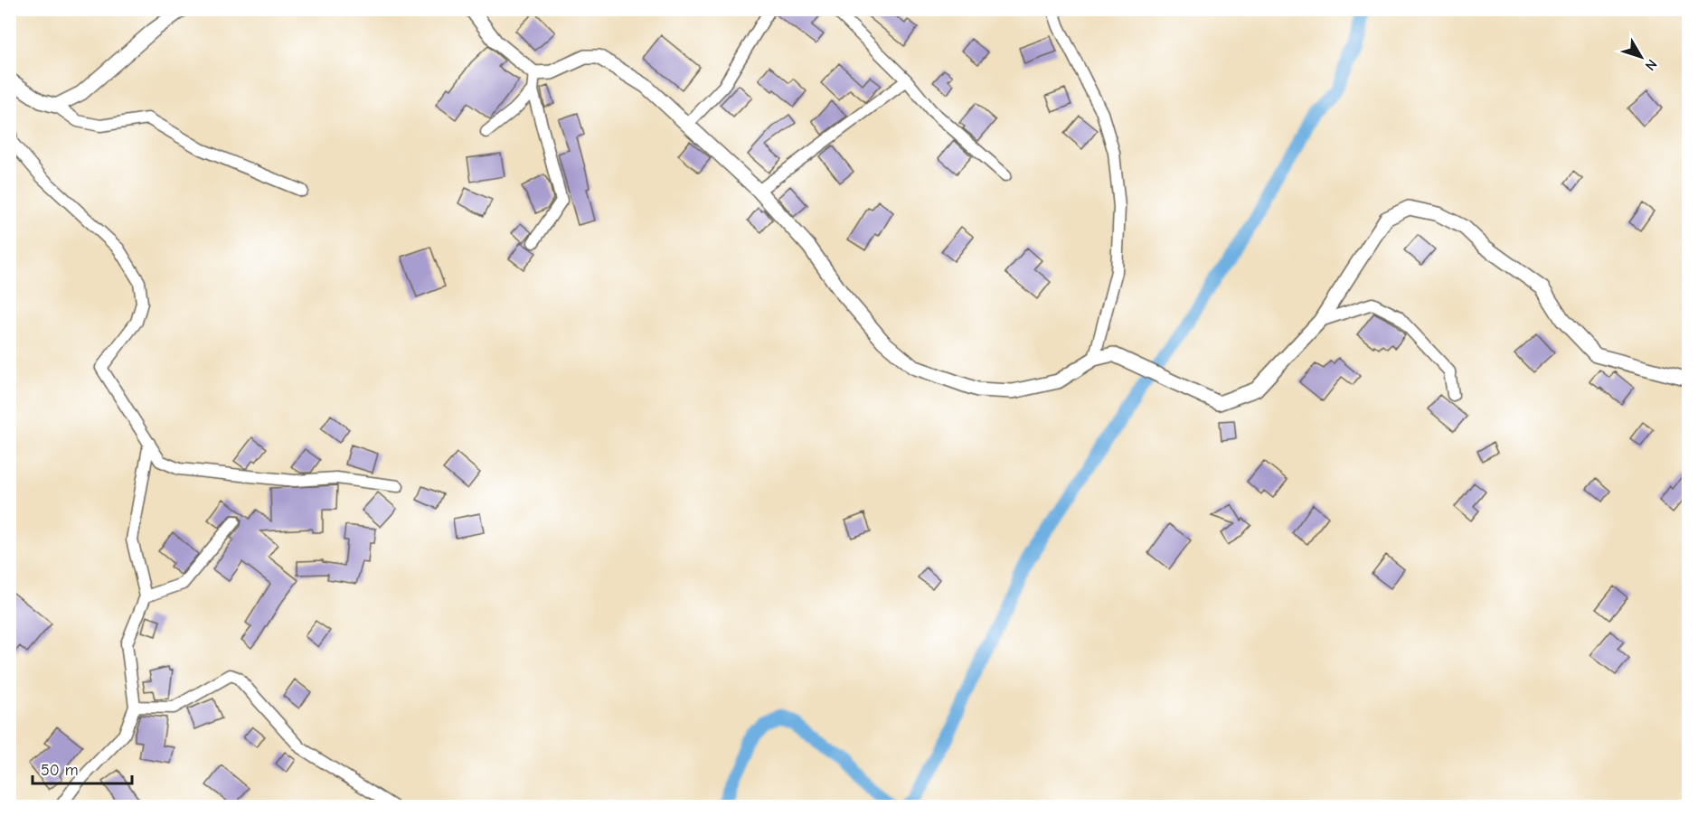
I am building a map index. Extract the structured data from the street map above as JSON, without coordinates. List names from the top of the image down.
{
  "scale_bar": "50 m",
  "north": "bottom right"
}
